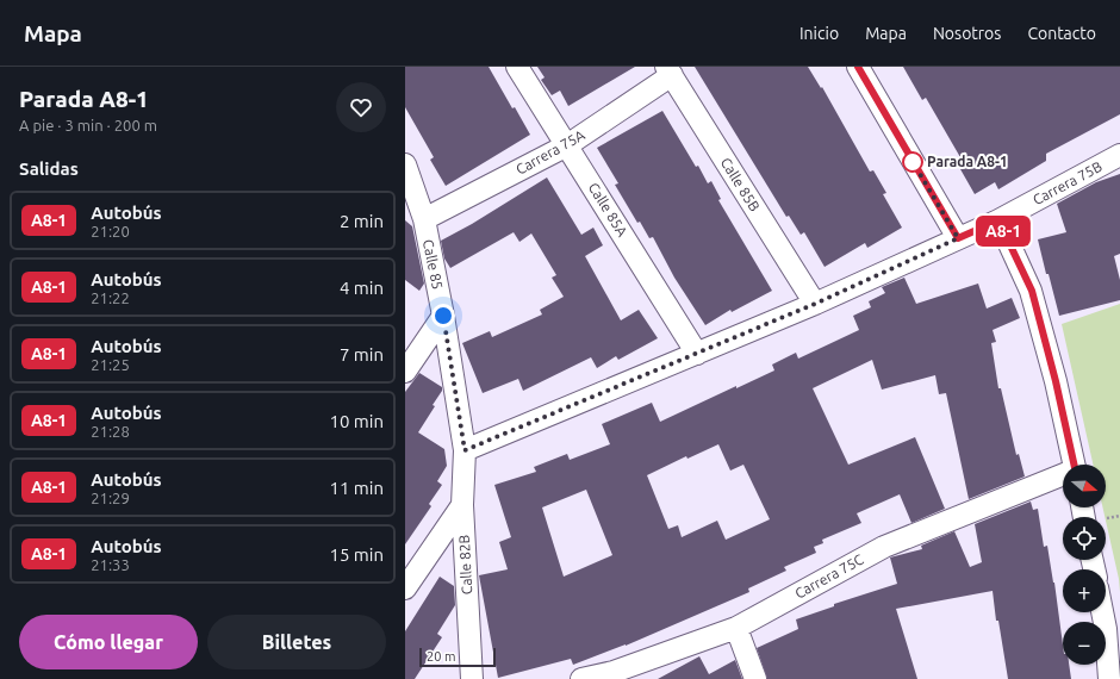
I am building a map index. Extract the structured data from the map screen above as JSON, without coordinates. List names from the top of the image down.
{
  "streets": {
    "street": [
      "Carrera 75A",
      "Carrera 75B",
      "Calle 85B",
      "Calle 85A",
      "Calle 85",
      "Calle 82B",
      "Carrera 75C"
    ]
  },
  "crossings": [
    ["Carrera 75A", "Calle 85B"],
    ["Carrera 75A", "Calle 85A"],
    ["Carrera 75A", "Calle 85"],
    ["Carrera 75B", "Calle 85B"],
    ["Carrera 75B", "Calle 85A"],
    ["Carrera 75B", "Calle 85"],
    ["Carrera 75B", "Calle 82B"],
    ["Calle 85", "Calle 82B"]
  ],
  "places": ["Parada A8-1"],
  "lines": ["bus line A8-1"],
  "scale_bar": "20 m",
  "north": "right",
  "page": {
    "header": "Mapa",
    "nav": [
      "Inicio",
      "Mapa",
      "Nosotros",
      "Contacto"
    ],
    "heading": [
      ["Parada A8-1", "A pie · 3 min · 200 m"],
      "Salidas"
    ],
    "on_map": "A8-1",
    "list": [
      {
        "mark": "A8-1",
        "name": "Autobús",
        "note": "21:20",
        "value": "2 min"
      },
      {
        "mark": "A8-1",
        "name": "Autobús",
        "note": "21:22",
        "value": "4 min"
      },
      {
        "mark": "A8-1",
        "name": "Autobús",
        "note": "21:25",
        "value": "7 min"
      },
      {
        "mark": "A8-1",
        "name": "Autobús",
        "note": "21:28",
        "value": "10 min"
      },
      {
        "mark": "A8-1",
        "name": "Autobús",
        "note": "21:29",
        "value": "11 min"
      },
      {
        "mark": "A8-1",
        "name": "Autobús",
        "note": "21:33",
        "value": "15 min"
      }
    ],
    "map_buttons": ["+", "−"],
    "buttons": ["Cómo llegar", "Billetes"],
    "scale": "20 m"
  }
}
